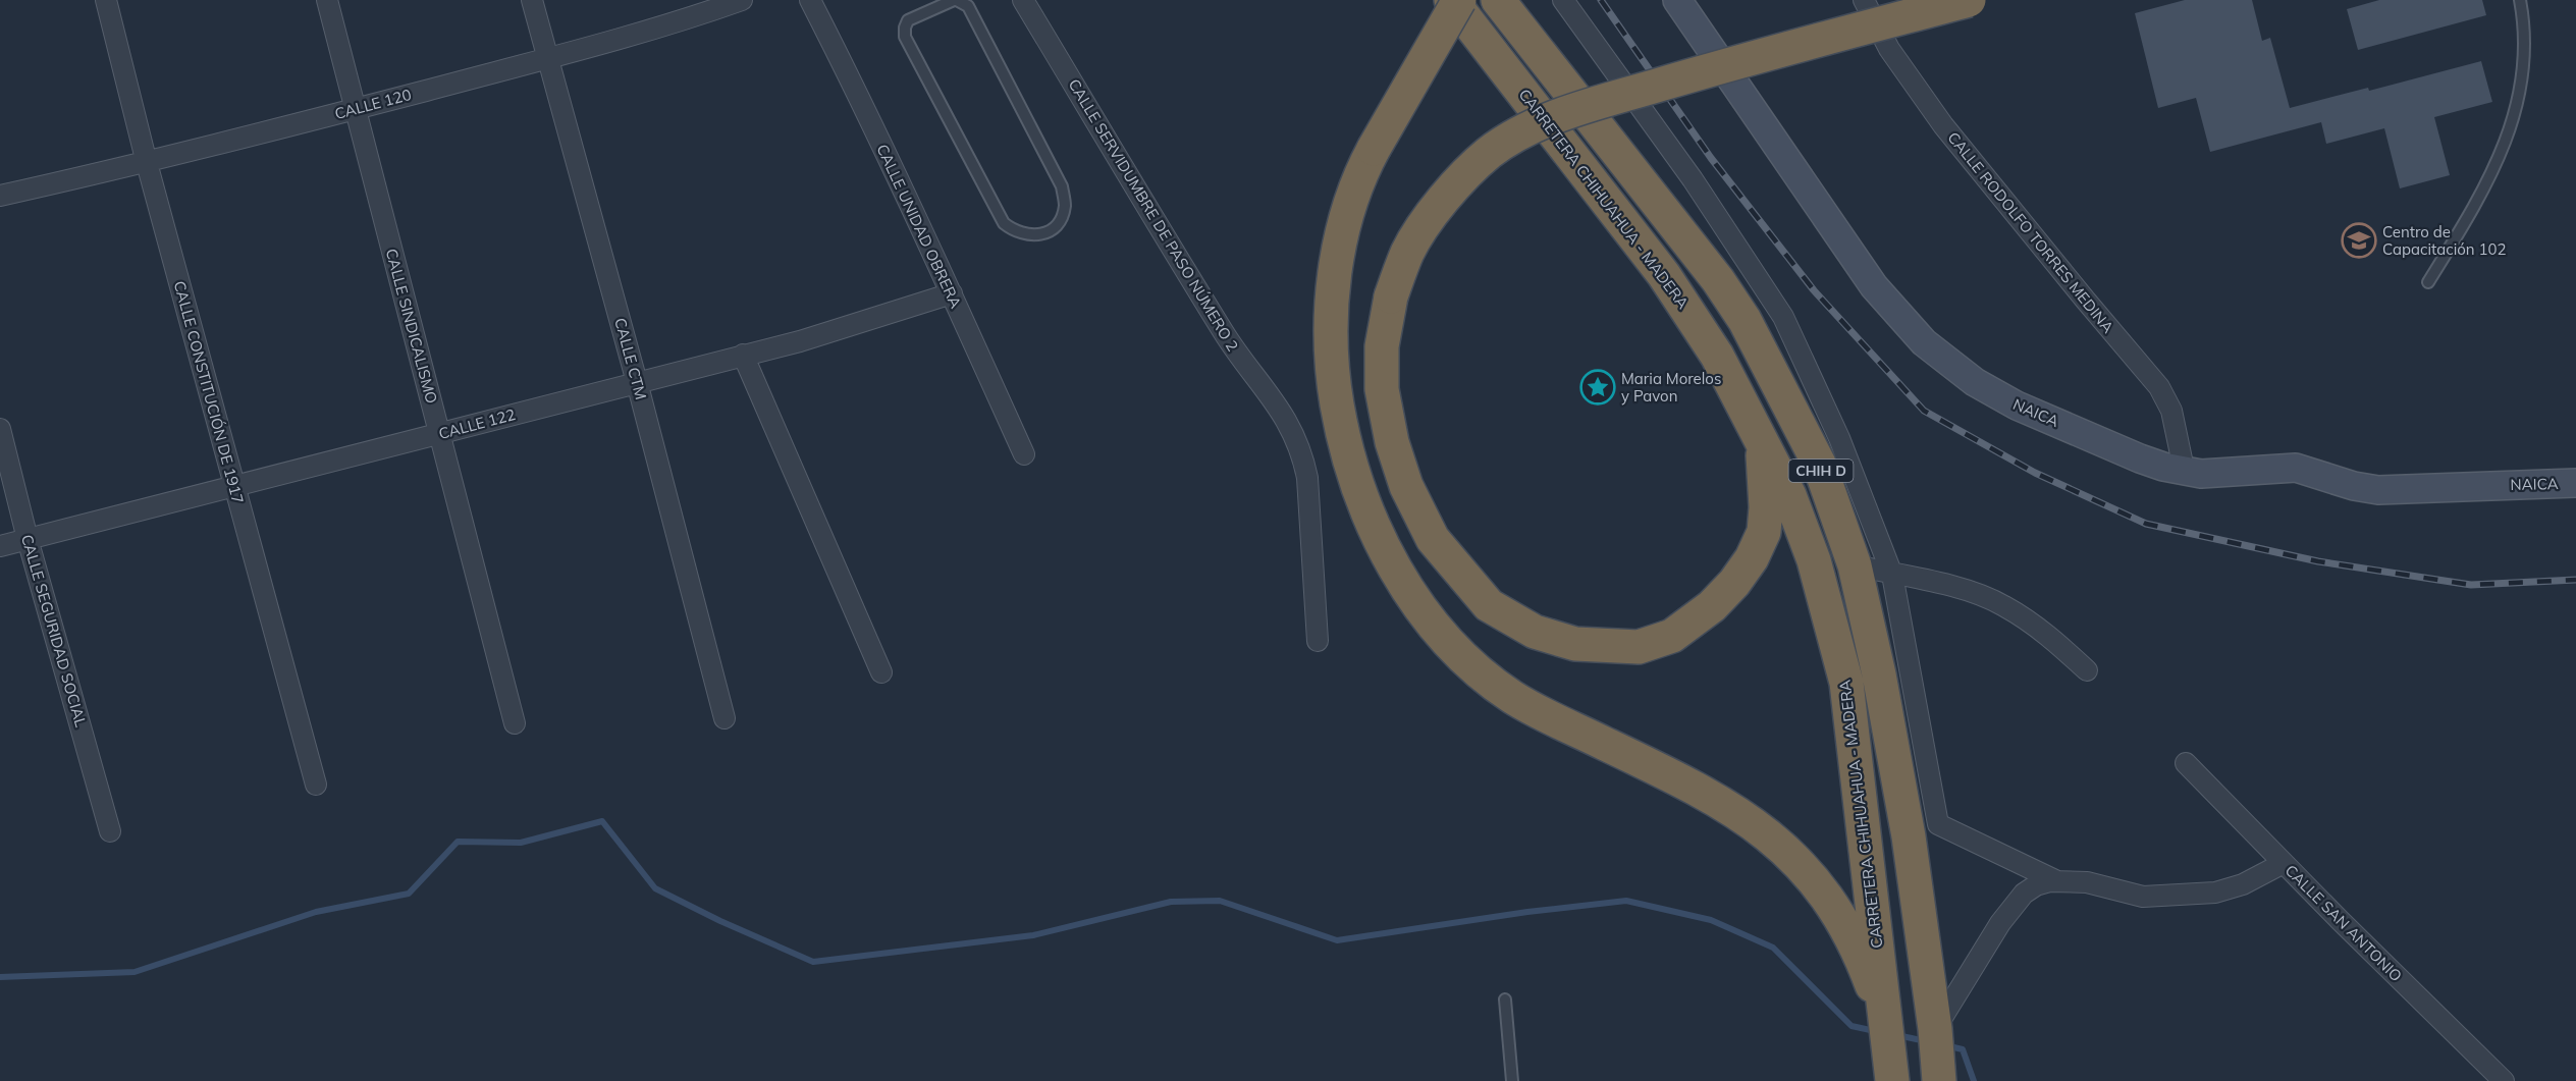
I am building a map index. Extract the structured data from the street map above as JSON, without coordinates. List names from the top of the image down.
{
  "streets": {
    "highway": ["CARRETERA CHIHUAHUA - MADERA", "CHIH D"],
    "street": [
      "CALLE 120",
      "CALLE SERVIDUMBRE DE PASO NÚMERO 2",
      "CALLE UNIDAD OBRERA",
      "CALLE RODOLFO TORRES MEDINA",
      "CALLE SINDICALISMO",
      "CALLE CTM",
      "CALLE CONSTITUCIÓN DE 1917",
      "NAICA",
      "CALLE 122",
      "CALLE SEGURIDAD SOCIAL",
      "CALLE SAN ANTONIO"
    ]
  },
  "crossings": [
    ["CALLE 120", "CALLE SINDICALISMO"],
    ["CALLE 120", "CALLE CTM"],
    ["CALLE 120", "CALLE CONSTITUCIÓN DE 1917"],
    ["CALLE UNIDAD OBRERA", "CALLE 122"],
    ["CALLE RODOLFO TORRES MEDINA", "NAICA"],
    ["CALLE SINDICALISMO", "CALLE 122"],
    ["CALLE CTM", "CALLE 122"],
    ["CALLE CONSTITUCIÓN DE 1917", "CALLE 122"],
    ["CALLE 122", "CALLE SEGURIDAD SOCIAL"]
  ],
  "places": {
    "school or university": ["Centro de Capacitación 102"],
    "place": ["Maria Morelos y Pavon"]
  }
}
